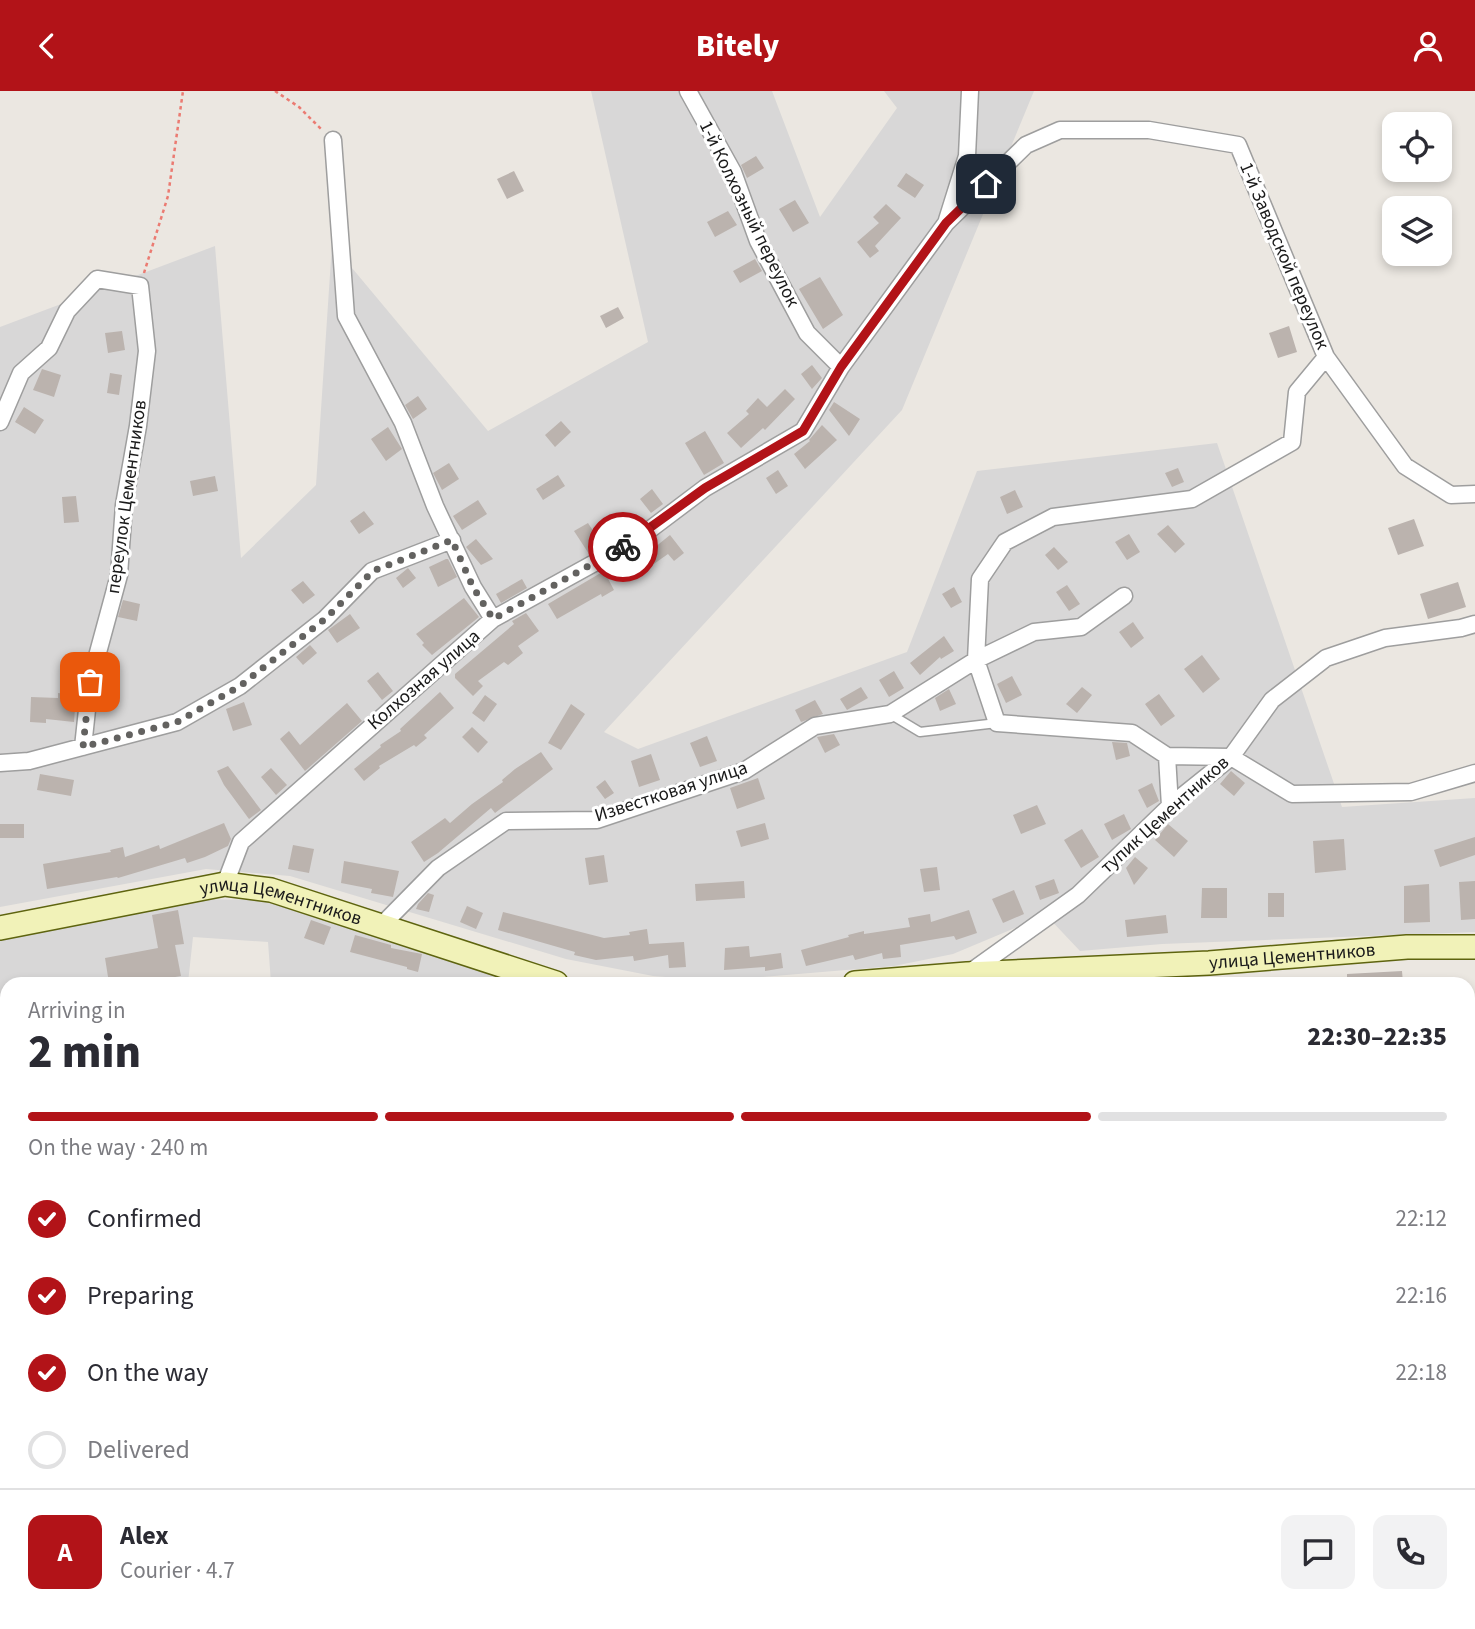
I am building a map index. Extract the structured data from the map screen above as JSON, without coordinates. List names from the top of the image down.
{
  "streets": {
    "street": [
      "1-й Колхозный переулок",
      "1-й Заводской переулок",
      "переулок Цементников",
      "Колхозная улица",
      "Известковая улица",
      "тупик Цементников",
      "улица Цементников"
    ]
  },
  "crossings": [
    ["1-й Колхозный переулок", "Колхозная улица"],
    ["1-й Заводской переулок", "Колхозная улица"],
    ["Колхозная улица", "улица Цементников"],
    ["Известковая улица", "улица Цементников"],
    ["тупик Цементников", "улица Цементников"]
  ],
  "page": {
    "header": "Bitely",
    "heading": ["2 min", "Arriving in", "22:30–22:35"],
    "panel": ["Alex", "Courier · 4.7"],
    "bar": "On the way · 240 m",
    "list": [
      ["Confirmed", "22:12"],
      ["Preparing", "22:16"],
      ["On the way", "22:18"],
      "Delivered"
    ],
    "round": "A"
  }
}
